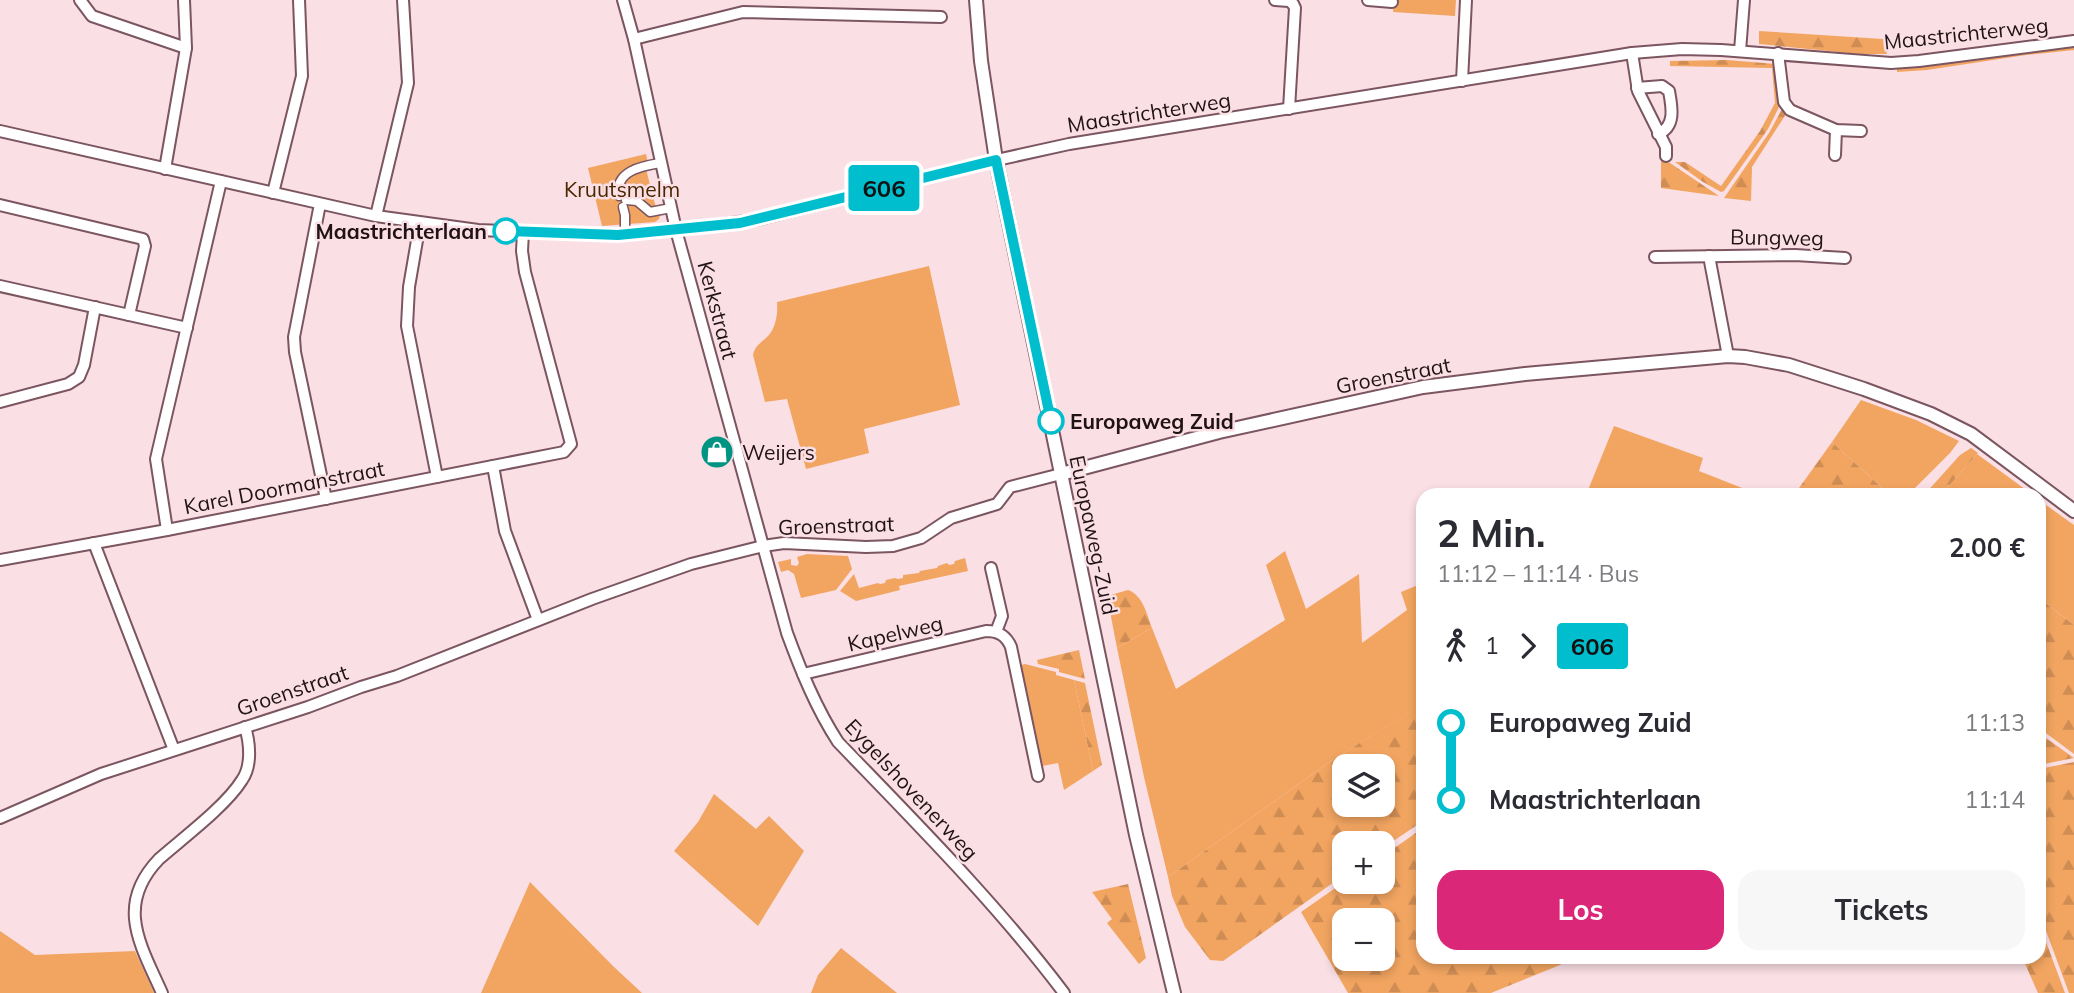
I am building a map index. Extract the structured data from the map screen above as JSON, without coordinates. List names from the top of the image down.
{
  "streets": {
    "street": [
      "Maastrichterweg",
      "Bungweg",
      "Kerkstraat",
      "Groenstraat",
      "Karel Doormanstraat",
      "Europaweg-Zuid",
      "Kapelweg",
      "Eygelshovenerweg"
    ]
  },
  "crossings": [
    ["Maastrichterweg", "Kerkstraat"],
    ["Maastrichterweg", "Europaweg-Zuid"],
    ["Bungweg", "Groenstraat"],
    ["Kerkstraat", "Groenstraat"],
    ["Kerkstraat", "Eygelshovenerweg"],
    ["Groenstraat", "Europaweg-Zuid"],
    ["Groenstraat", "Eygelshovenerweg"],
    ["Kapelweg", "Eygelshovenerweg"]
  ],
  "parks": ["Kruutsmelm"],
  "places": {
    "other": ["Maastrichterlaan", "Europaweg Zuid"],
    "shop": ["Weijers"]
  },
  "lines": ["bus line 606"],
  "page": {
    "on_map": "606",
    "heading": ["2 Min.", "11:12 – 11:14 · Bus", "2.00 €"],
    "legs": ["1", "606"],
    "list": [
      {
        "name": "Europaweg Zuid",
        "value": "11:13"
      },
      {
        "name": "Maastrichterlaan",
        "value": "11:14"
      }
    ],
    "map_buttons": ["+", "−"],
    "buttons": ["Los", "Tickets"]
  }
}
